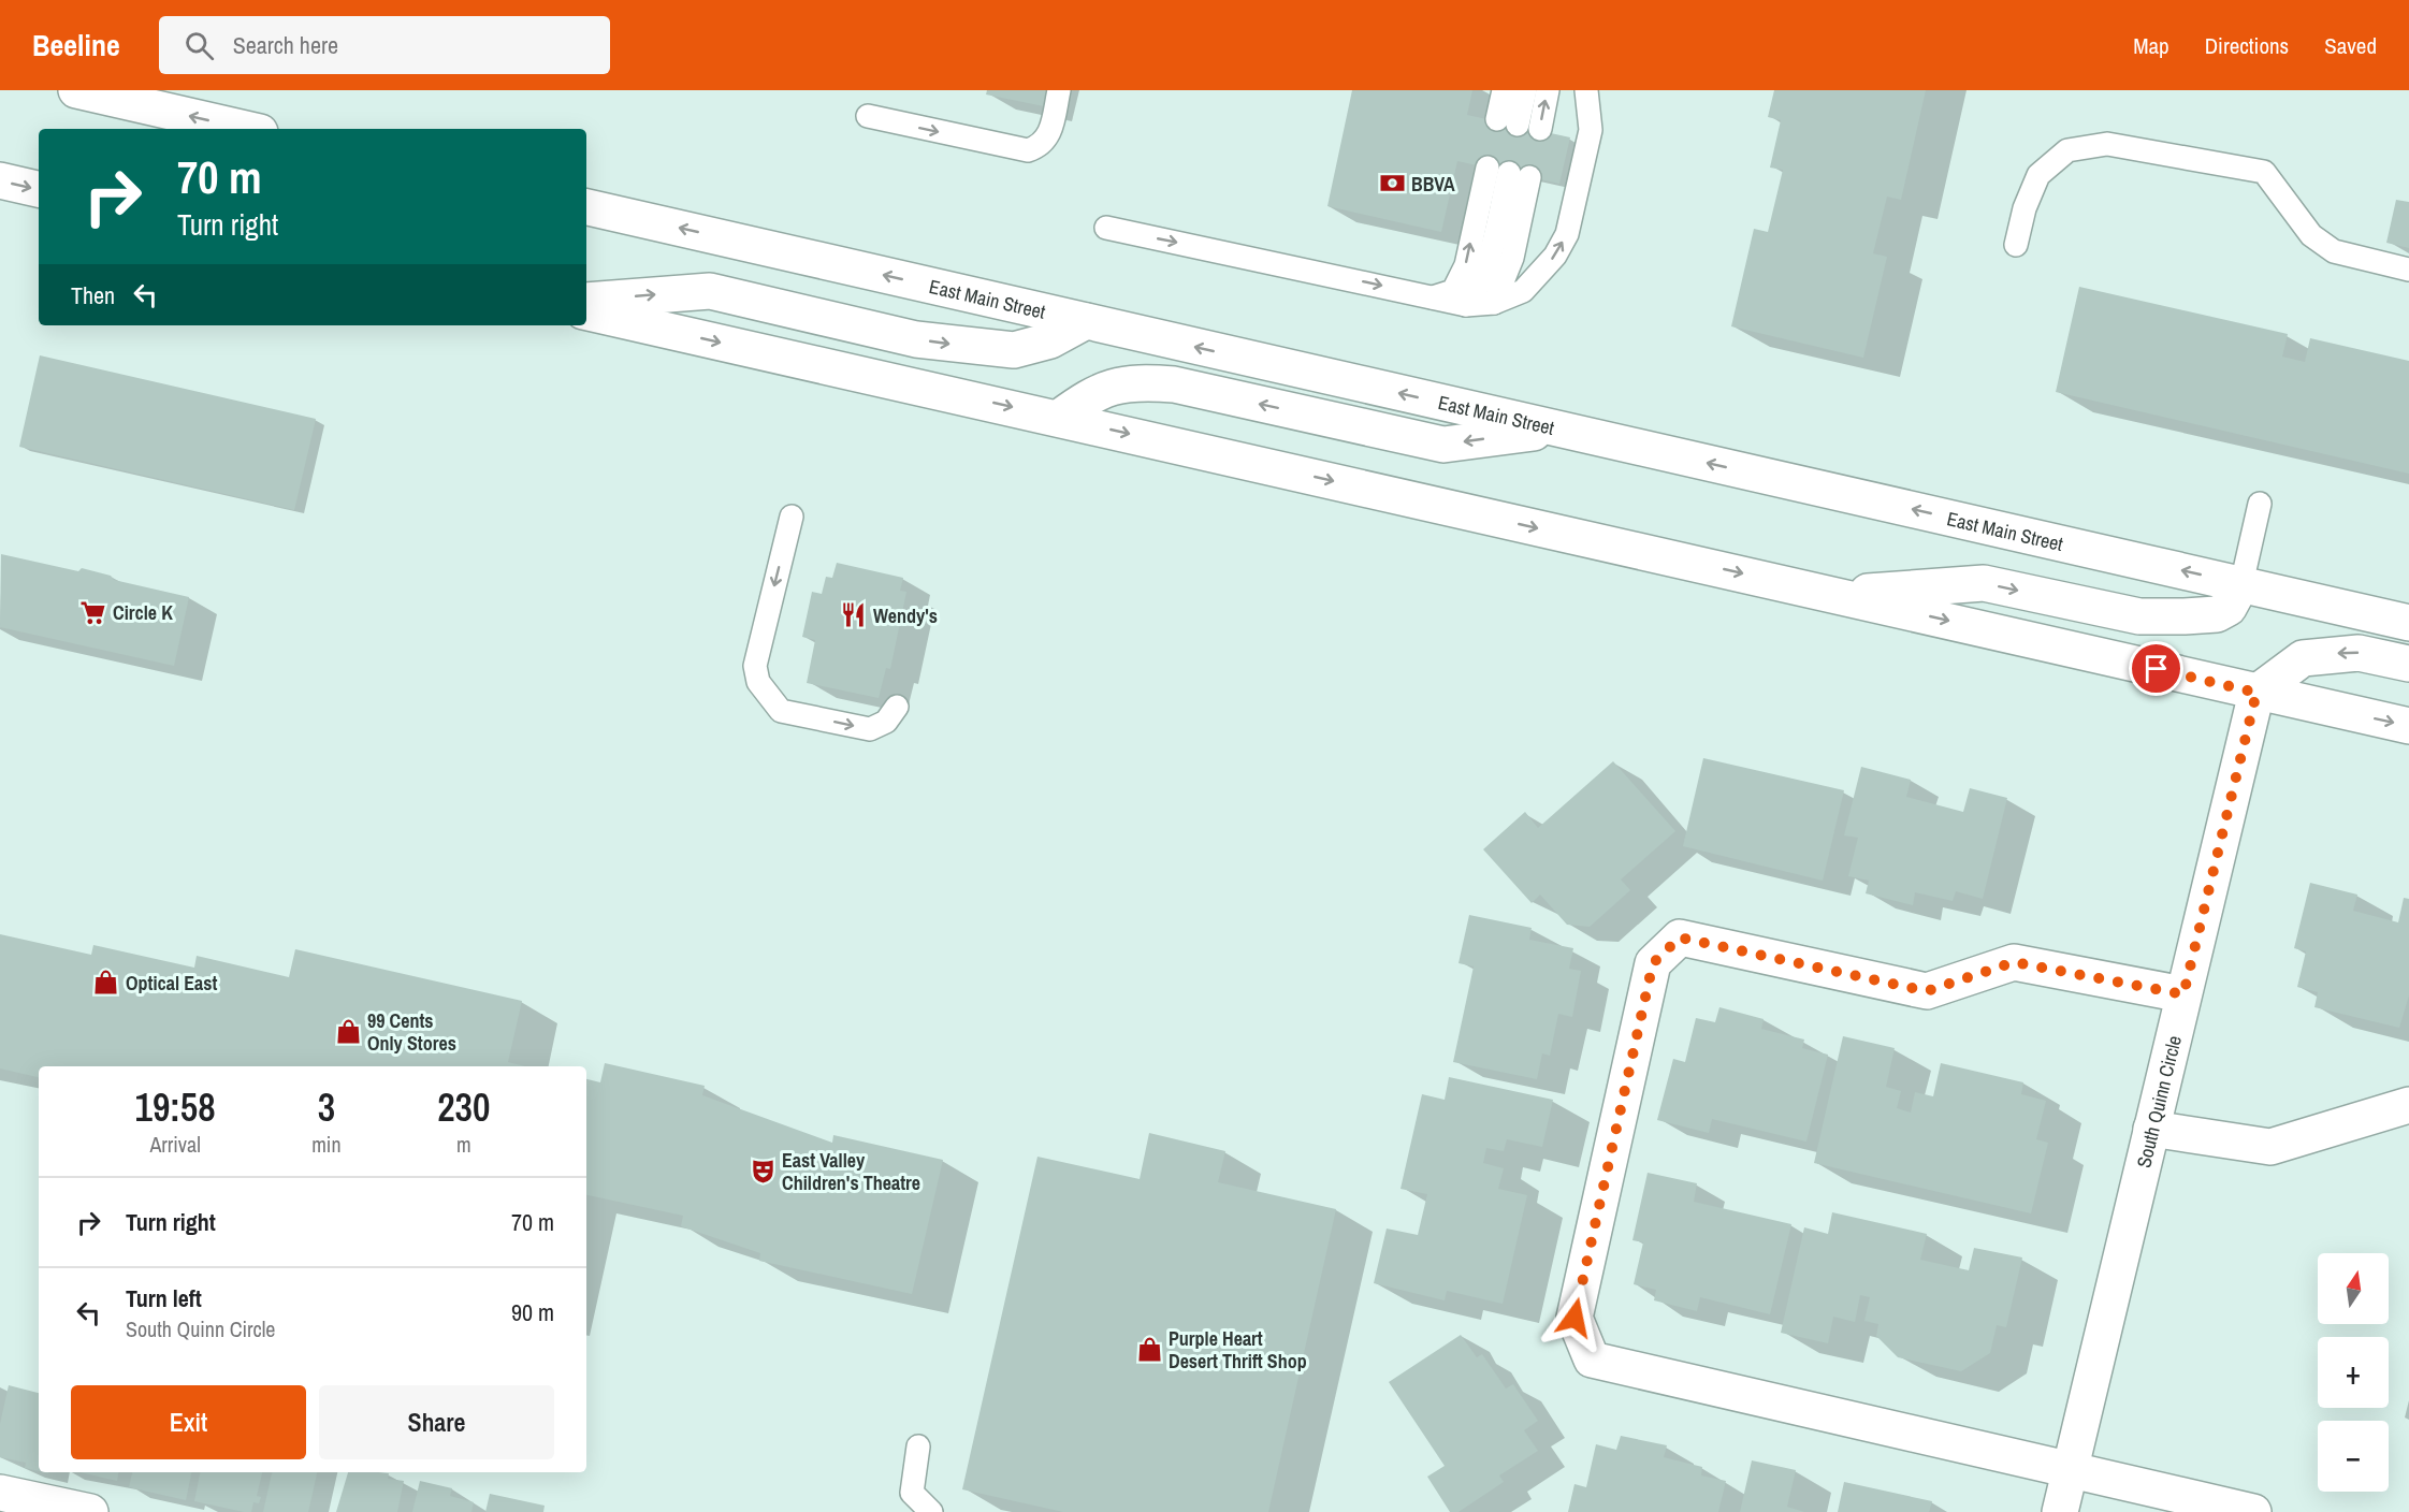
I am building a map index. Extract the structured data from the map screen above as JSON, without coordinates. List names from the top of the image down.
{
  "streets": {
    "main road": ["East Main Street", "South Quinn Circle"]
  },
  "places": {
    "bank": ["BBVA"],
    "supermarket": ["Circle K"],
    "restaurant": ["Wendy's"],
    "shop": ["Optical East", "99 Cents Only Stores", "Purple Heart Desert Thrift Shop"],
    "theatre": ["East Valley Children's Theatre"]
  },
  "north": "top",
  "page": {
    "header": "Beeline",
    "search": "Search here",
    "nav": ["Map", "Directions", "Saved"],
    "turn": ["70 m", "Turn right"],
    "then": "Then",
    "eta": [
      "19:58",
      "Arrival",
      "3",
      "min",
      "230",
      "m"
    ],
    "list": [
      {
        "name": "Turn right",
        "value": "70 m"
      },
      {
        "name": "Turn left",
        "note": "South Quinn Circle",
        "value": "90 m"
      }
    ],
    "map_buttons": ["+", "−"],
    "buttons": ["Exit", "Share"]
  }
}
